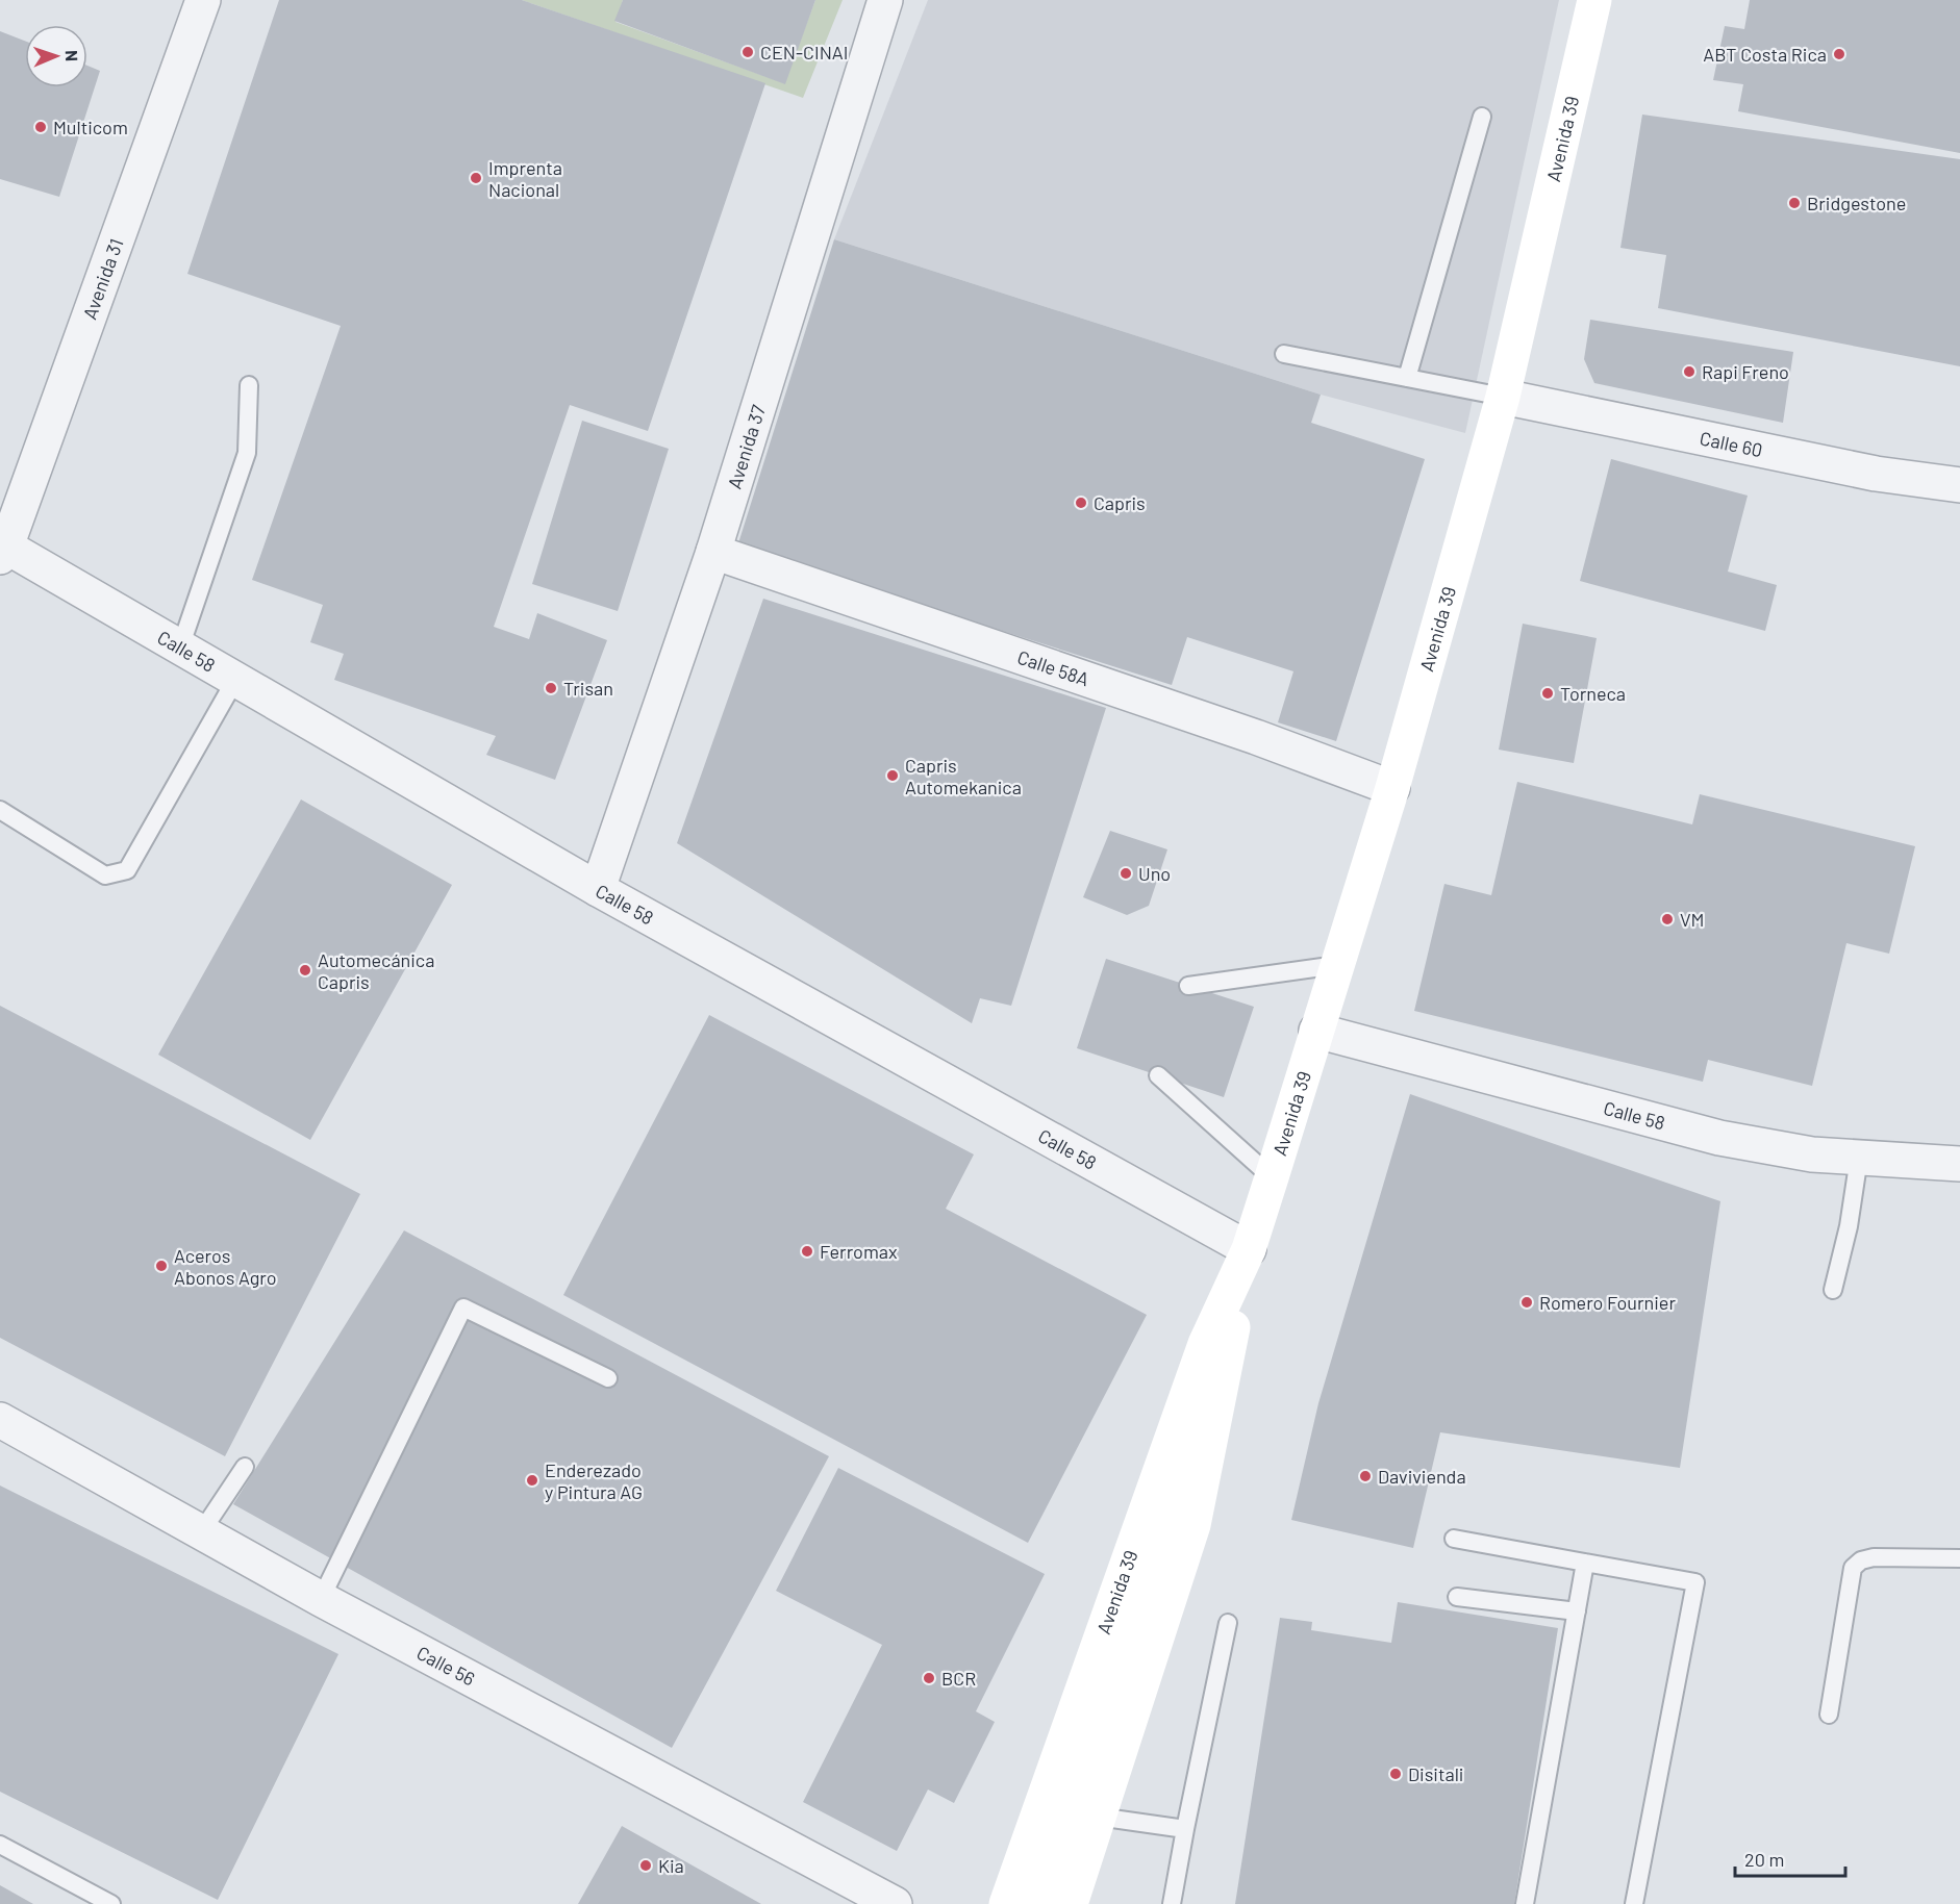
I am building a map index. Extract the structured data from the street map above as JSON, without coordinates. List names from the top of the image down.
{
  "streets": {
    "main road": ["Avenida 39"],
    "street": [
      "Avenida 31",
      "Calle 60",
      "Avenida 37",
      "Calle 58",
      "Calle 58A",
      "Calle 56"
    ]
  },
  "crossings": [
    ["Avenida 39", "Calle 60"],
    ["Avenida 39", "Calle 58"],
    ["Avenida 39", "Calle 58A"],
    ["Avenida 31", "Calle 58"],
    ["Avenida 37", "Calle 58"],
    ["Avenida 37", "Calle 58A"]
  ],
  "places": [
    "CEN-CINAI",
    "ABT Costa Rica",
    "Multicom",
    "Imprenta Nacional",
    "Bridgestone",
    "Rapi Freno",
    "Capris",
    "Trisan",
    "Torneca",
    "Capris Automekanica",
    "Uno",
    "VM",
    "Automecánica Capris",
    "Ferromax",
    "Aceros Abonos Agro",
    "Romero Fournier",
    "Davivienda",
    "Enderezado y Pintura AG",
    "BCR",
    "Disitali",
    "Kia"
  ],
  "scale_bar": "20 m",
  "north": "right"
}
